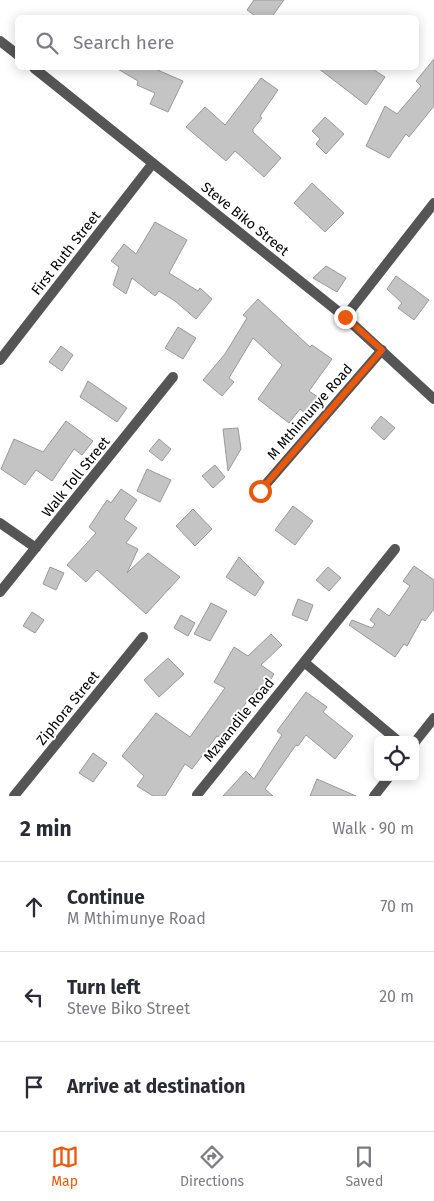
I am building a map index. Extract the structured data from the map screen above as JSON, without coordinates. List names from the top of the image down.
{
  "streets": {
    "street": [
      "Steve Biko Street",
      "First Ruth Street",
      "M Mthimunye Road",
      "Walk Toll Street",
      "Ziphora Street",
      "Mzwandile Road"
    ]
  },
  "crossings": [
    ["Steve Biko Street", "First Ruth Street"],
    ["Steve Biko Street", "M Mthimunye Road"]
  ],
  "page": {
    "search": "Search here",
    "heading": ["2 min", "Walk · 90 m"],
    "list": [
      ["Continue", "M Mthimunye Road", "70 m"],
      ["Turn left", "Steve Biko Street", "20 m"],
      "Arrive at destination"
    ],
    "nav": ["Map", "Directions", "Saved"]
  }
}
